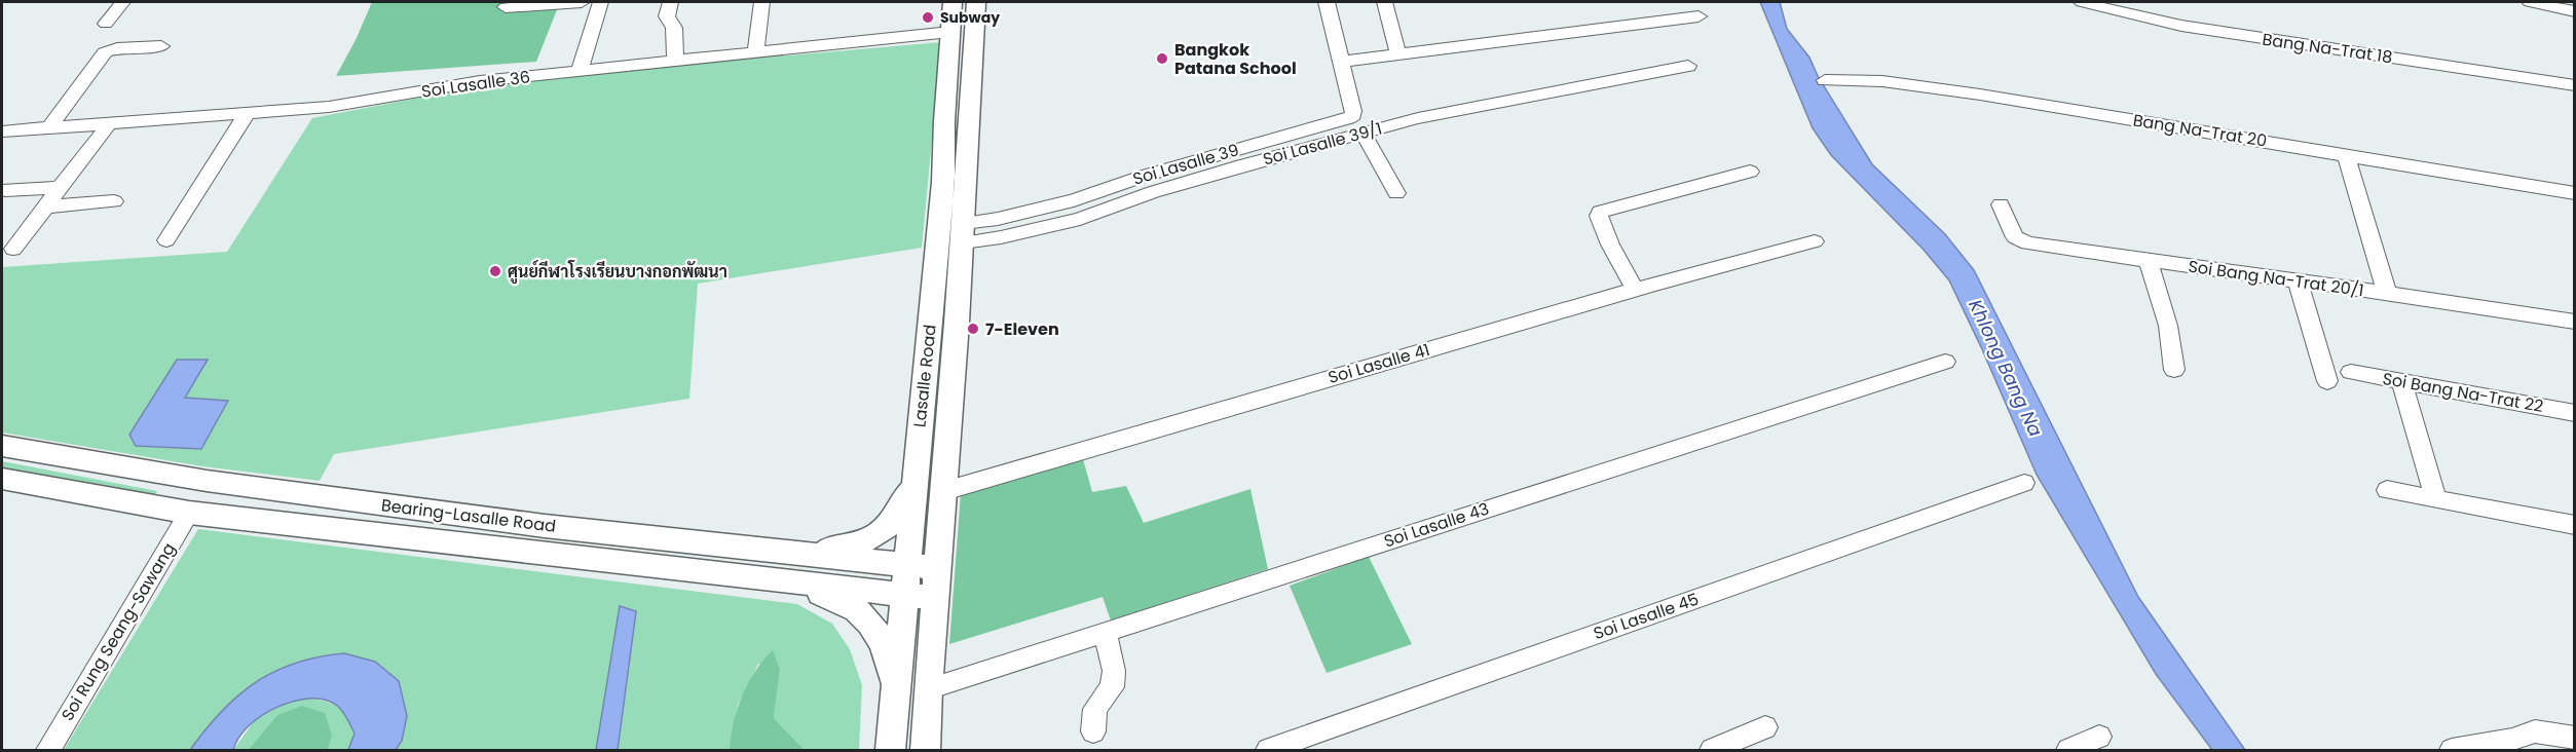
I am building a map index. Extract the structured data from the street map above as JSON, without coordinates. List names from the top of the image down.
{
  "streets": {
    "street": [
      "Bang Na-Trat 18",
      "Soi Lasalle 36",
      "Bang Na-Trat 20",
      "Soi Lasalle 39/1",
      "Soi Lasalle 39",
      "Soi Bang Na-Trat 20/1",
      "Soi Lasalle 41",
      "Lasalle Road",
      "Soi Bang Na-Trat 22",
      "Bearing-Lasalle Road",
      "Soi Lasalle 43",
      "Soi Lasalle 45",
      "Soi Rung Seang-Sawang"
    ]
  },
  "crossings": [
    ["Soi Lasalle 36", "Lasalle Road"],
    ["Soi Lasalle 39/1", "Soi Lasalle 39"],
    ["Soi Lasalle 39/1", "Lasalle Road"],
    ["Soi Lasalle 39", "Lasalle Road"],
    ["Soi Lasalle 41", "Lasalle Road"],
    ["Lasalle Road", "Bearing-Lasalle Road"],
    ["Lasalle Road", "Soi Lasalle 43"],
    ["Bearing-Lasalle Road", "Soi Rung Seang-Sawang"]
  ],
  "water": ["Khlong Bang Na"],
  "places": [
    "Subway",
    "Bangkok Patana School",
    "ศูนย์กีฬาโรงเรียนบางกอกพัฒนา",
    "7-Eleven"
  ]
}
